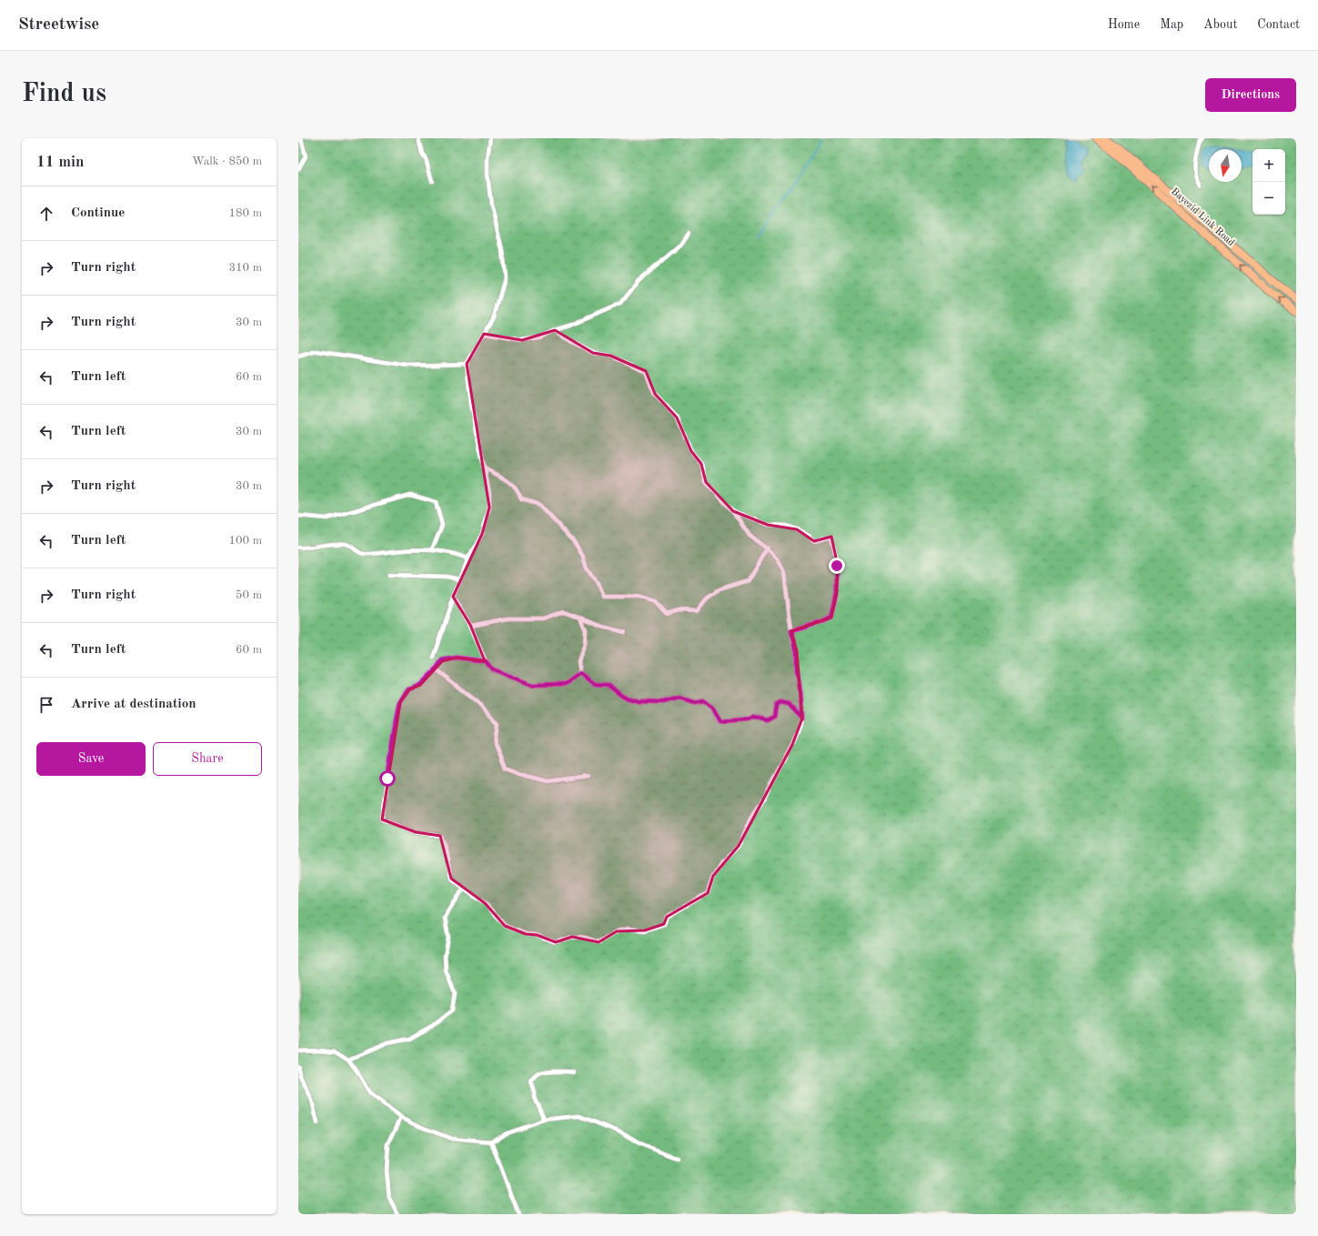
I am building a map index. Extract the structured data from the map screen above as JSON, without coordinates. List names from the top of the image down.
{
  "streets": {
    "main road": ["Bayezid Link Road"]
  },
  "north": "bottom",
  "page": {
    "header": "Streetwise",
    "nav": [
      "Home",
      "Map",
      "About",
      "Contact"
    ],
    "buttons": [
      "Directions",
      ["Save", "Share"]
    ],
    "title": "Find us",
    "heading": ["11 min", "Walk · 850 m"],
    "map_buttons": ["+", "−"],
    "list": [
      ["Continue", "180 m"],
      ["Turn right", "310 m"],
      ["Turn right", "30 m"],
      ["Turn left", "60 m"],
      ["Turn left", "30 m"],
      ["Turn right", "30 m"],
      ["Turn left", "100 m"],
      ["Turn right", "50 m"],
      ["Turn left", "60 m"],
      "Arrive at destination"
    ]
  }
}
